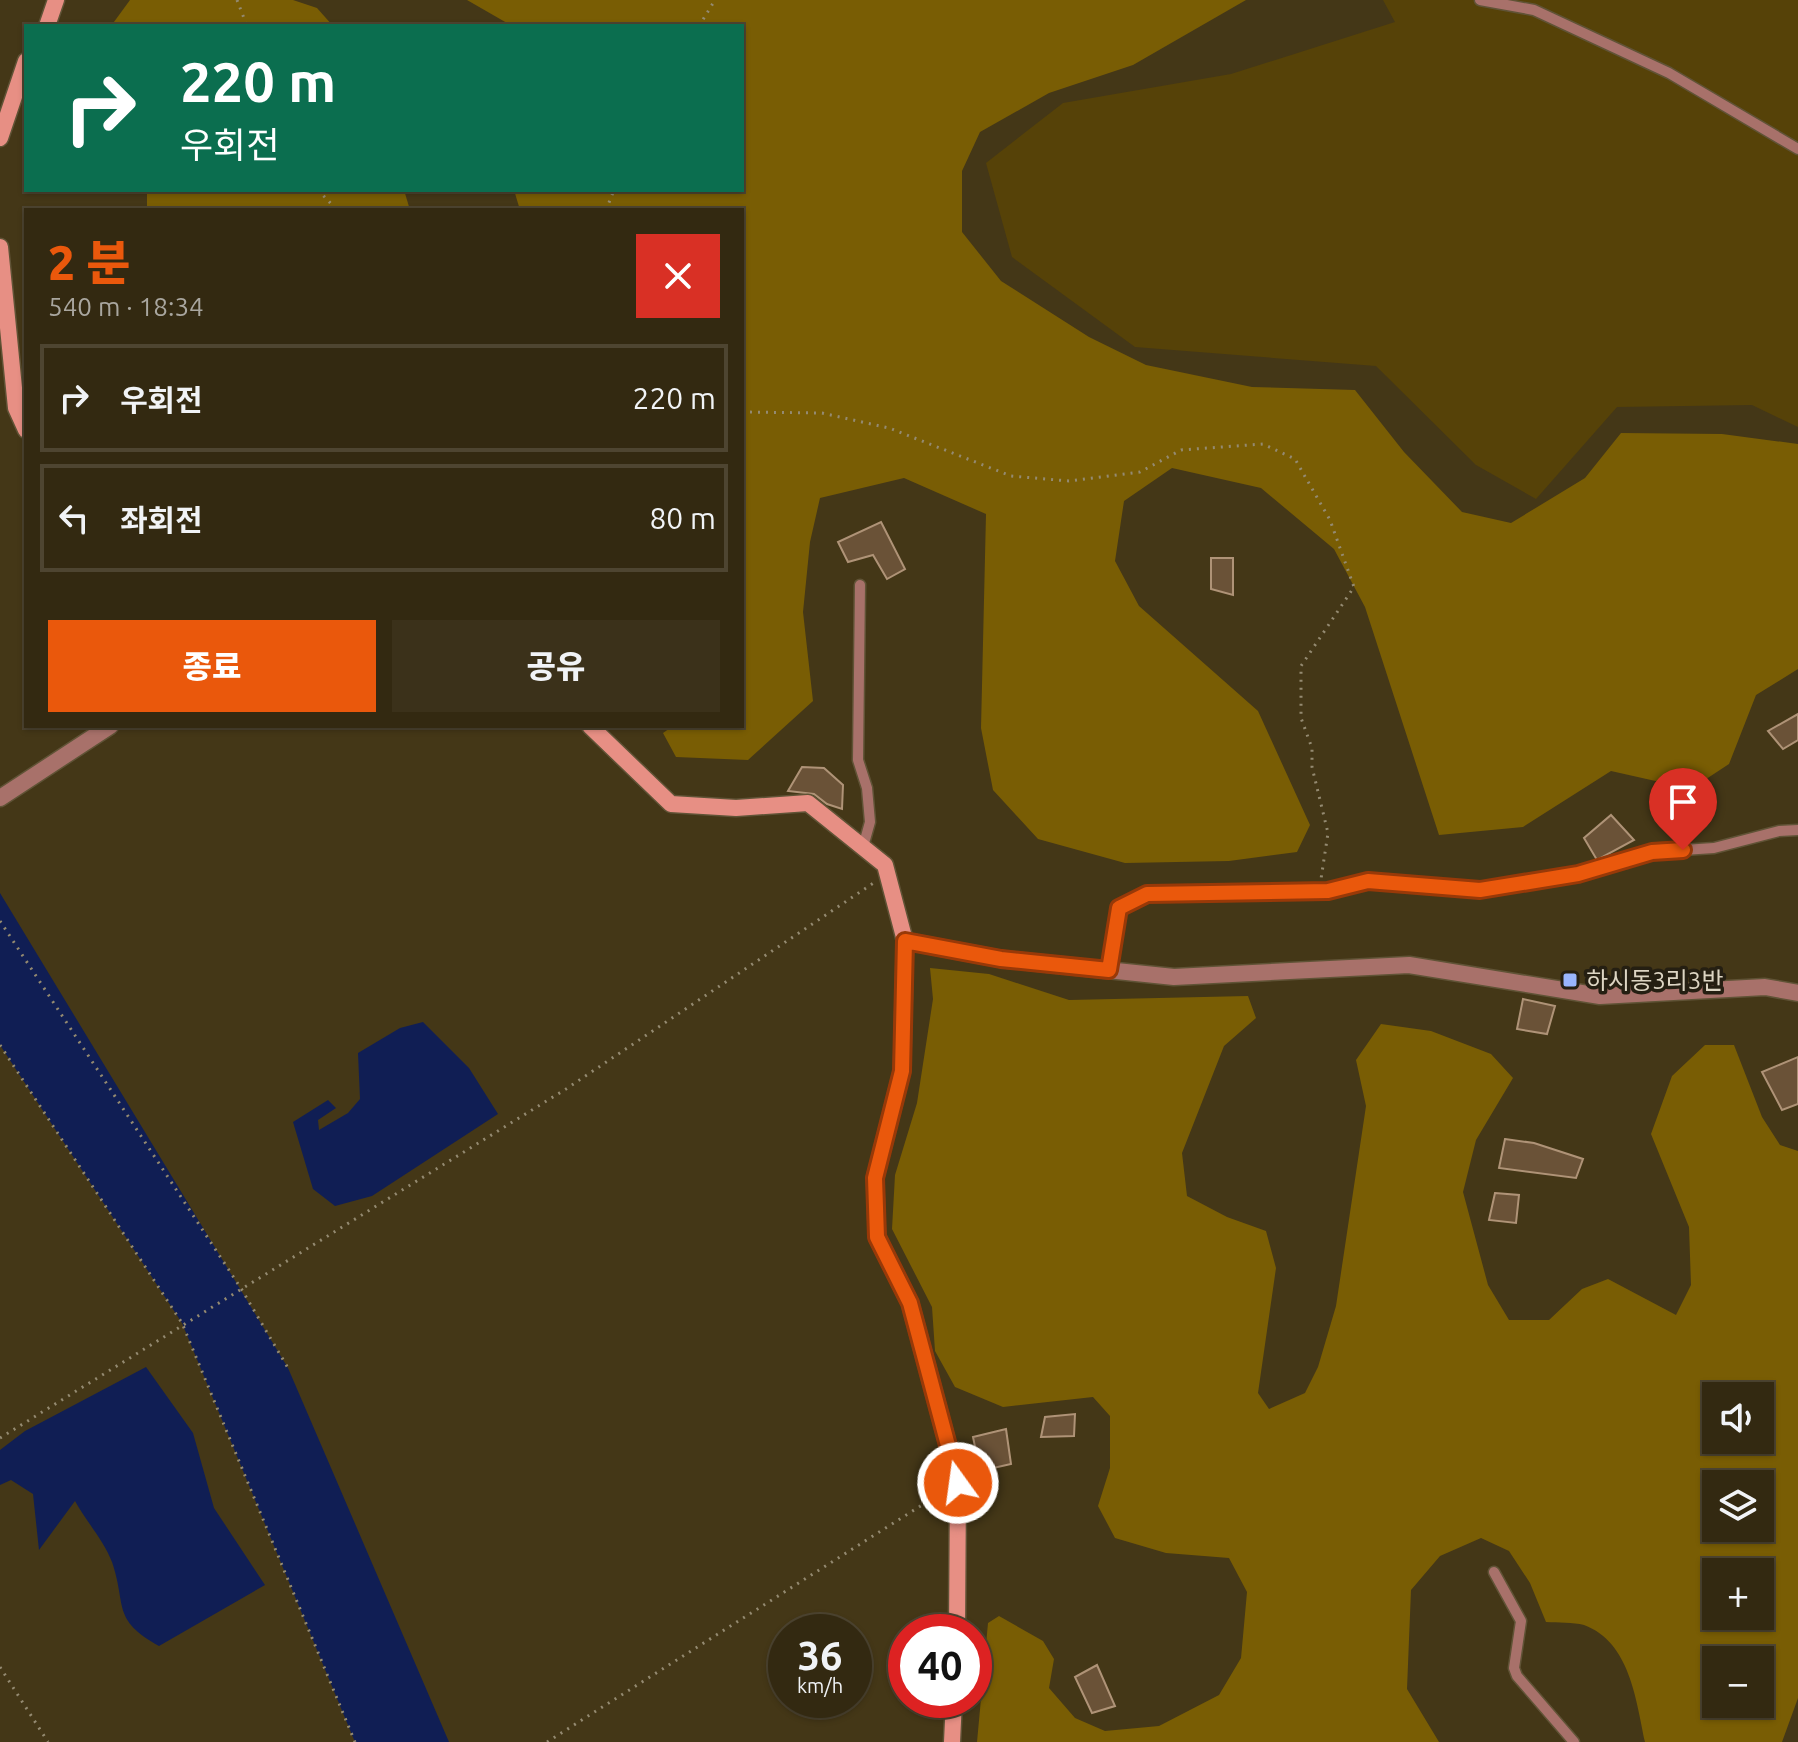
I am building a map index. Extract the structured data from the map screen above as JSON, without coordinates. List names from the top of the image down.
{
  "places": {
    "transit": ["하시동3리3반"]
  },
  "page": {
    "turn": ["220 m", "우회전"],
    "heading": ["2 분", "540 m · 18:34"],
    "list": [
      {
        "name": "우회전",
        "value": "220 m"
      },
      {
        "name": "좌회전",
        "value": "80 m"
      }
    ],
    "buttons": ["종료", "공유"],
    "map_buttons": ["+", "−"],
    "speed": "36 km/h",
    "limit": "40"
  }
}
